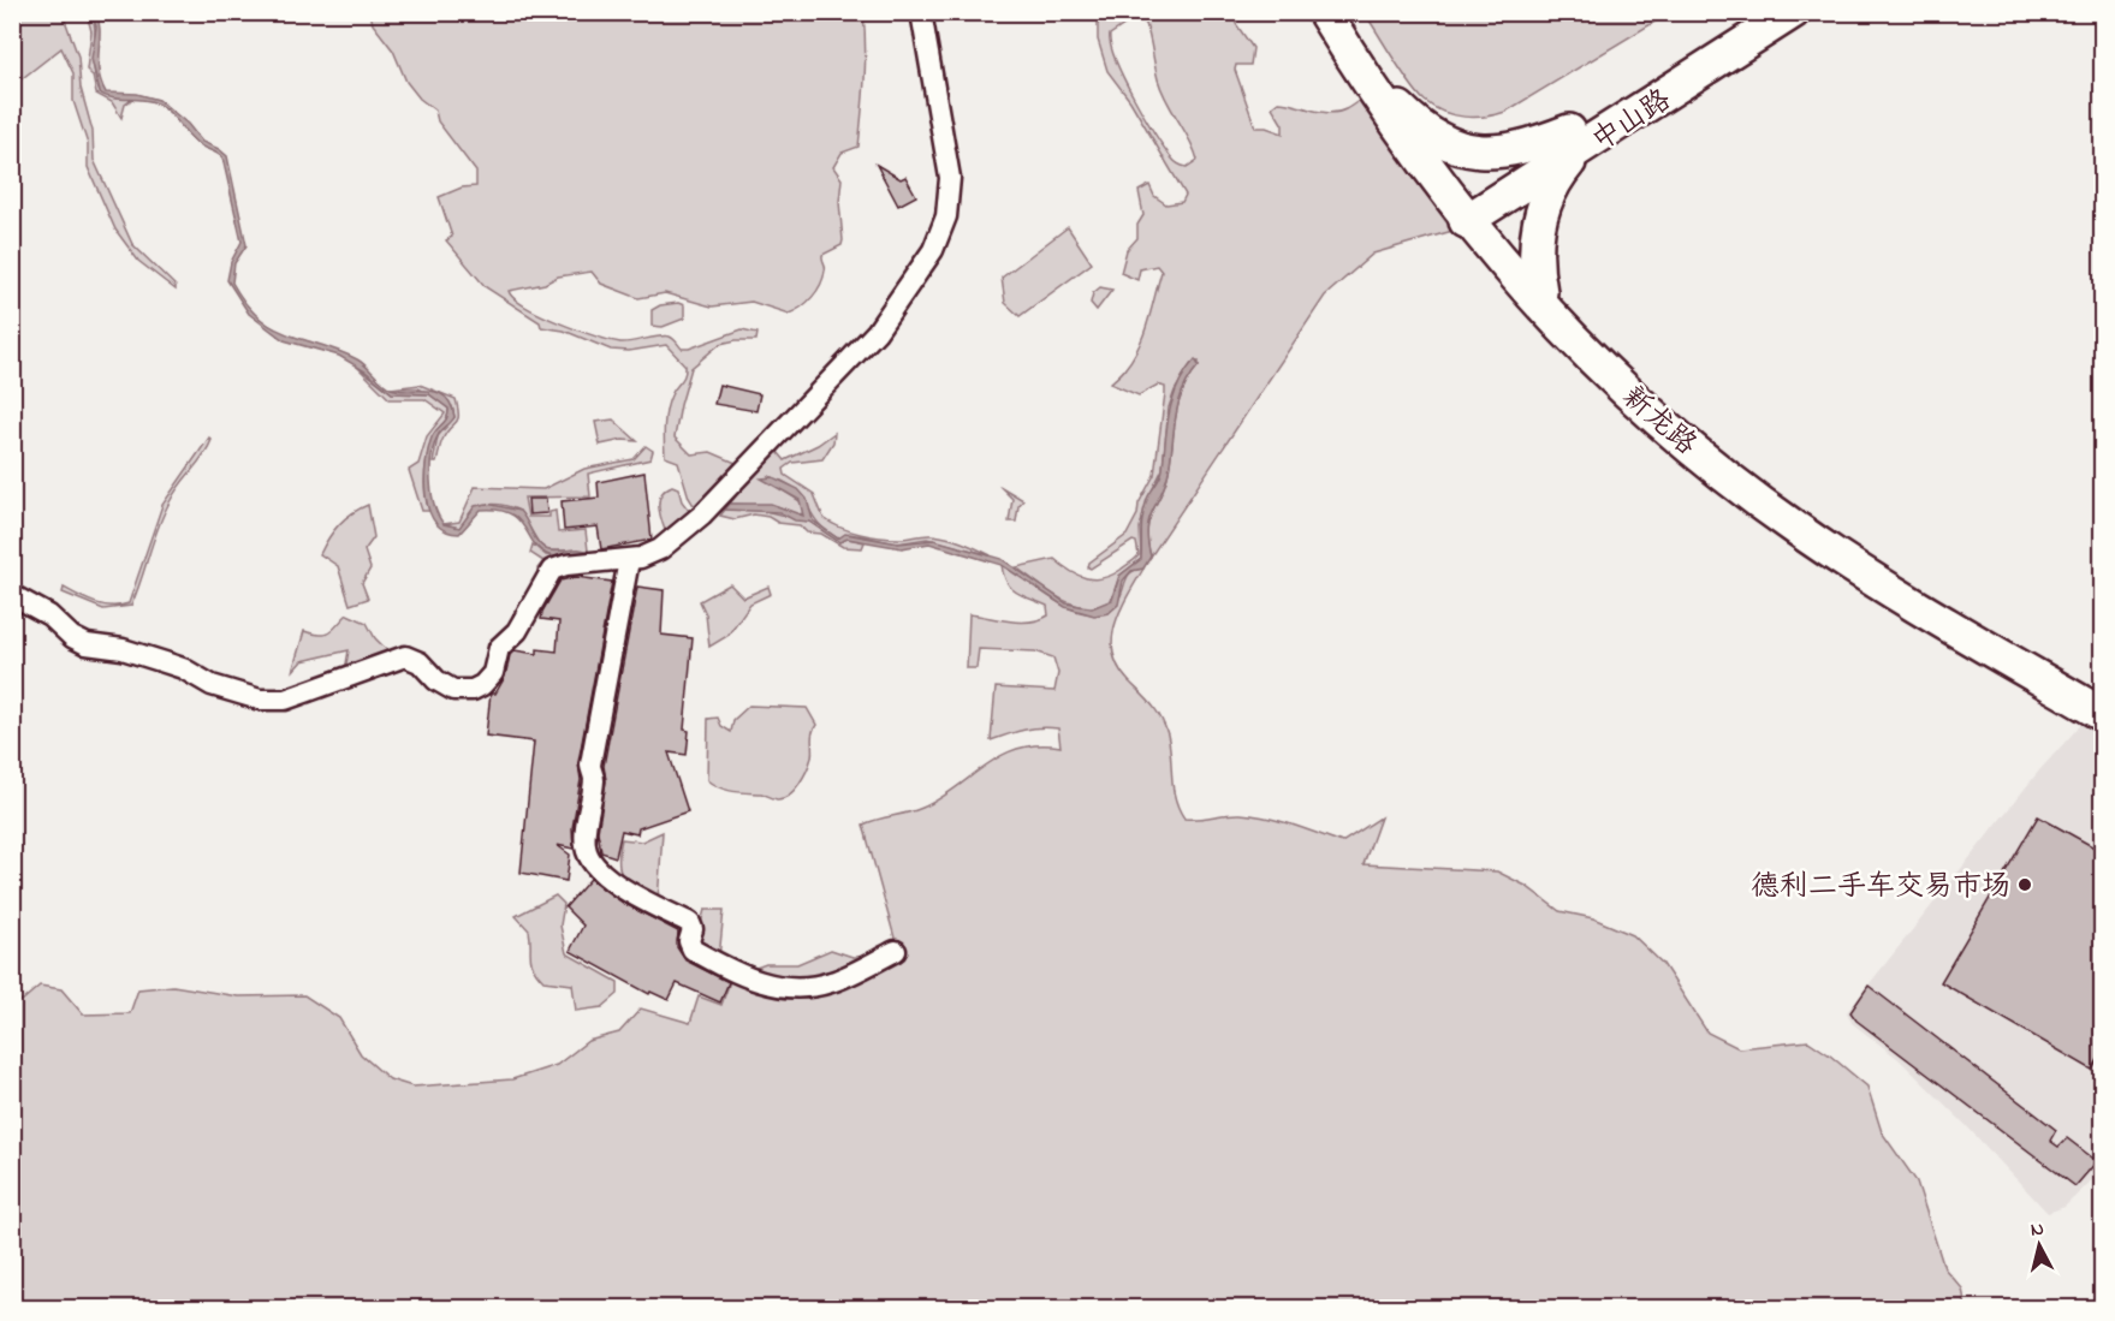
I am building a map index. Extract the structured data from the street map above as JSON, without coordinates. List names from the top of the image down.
{
  "streets": {
    "main road": ["中山路", "新龙路"]
  },
  "crossings": [
    ["中山路", "新龙路"]
  ],
  "places": ["德利二手车交易市场"],
  "north": "top"
}
